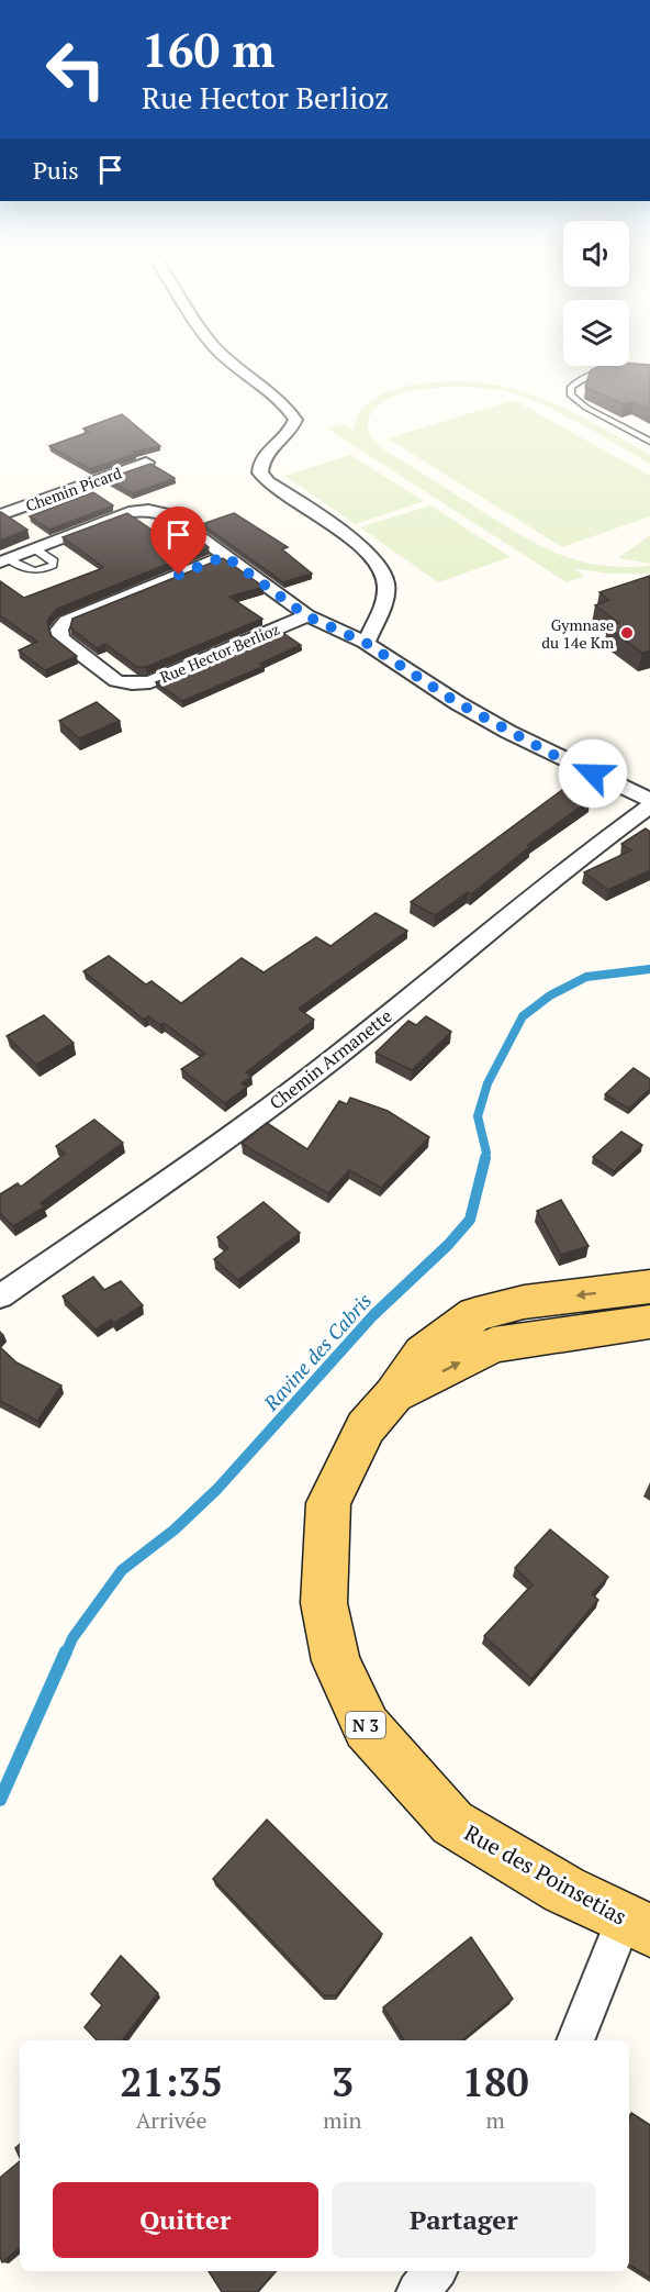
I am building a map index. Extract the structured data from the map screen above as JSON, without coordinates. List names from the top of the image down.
{
  "streets": {
    "main road": ["N 3", "Rue des Poinsetias"],
    "street": ["Chemin Picard", "Rue Hector Berlioz", "Chemin Armanette"]
  },
  "water": ["Ravine des Cabris"],
  "places": ["Gymnase du 14e Km"],
  "page": {
    "turn": ["160 m", "Rue Hector Berlioz"],
    "then": "Puis",
    "eta": [
      "21:35",
      "Arrivée",
      "3",
      "min",
      "180",
      "m"
    ],
    "buttons": ["Quitter", "Partager"]
  }
}
